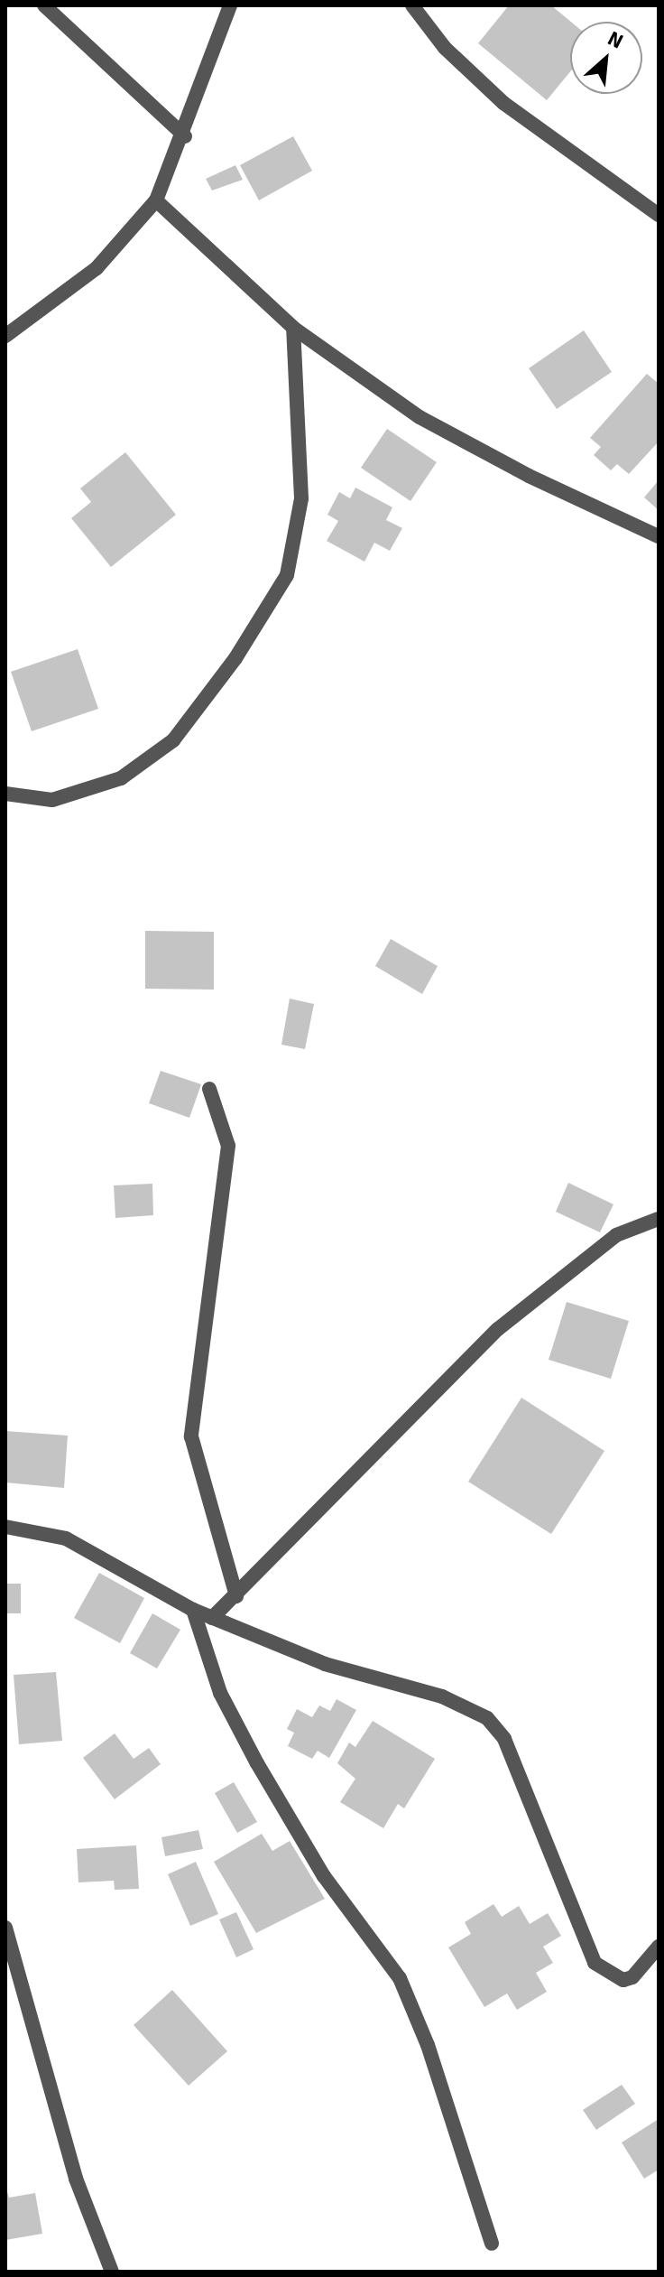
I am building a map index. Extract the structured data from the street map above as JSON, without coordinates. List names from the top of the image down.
{
  "north": "top right"
}
